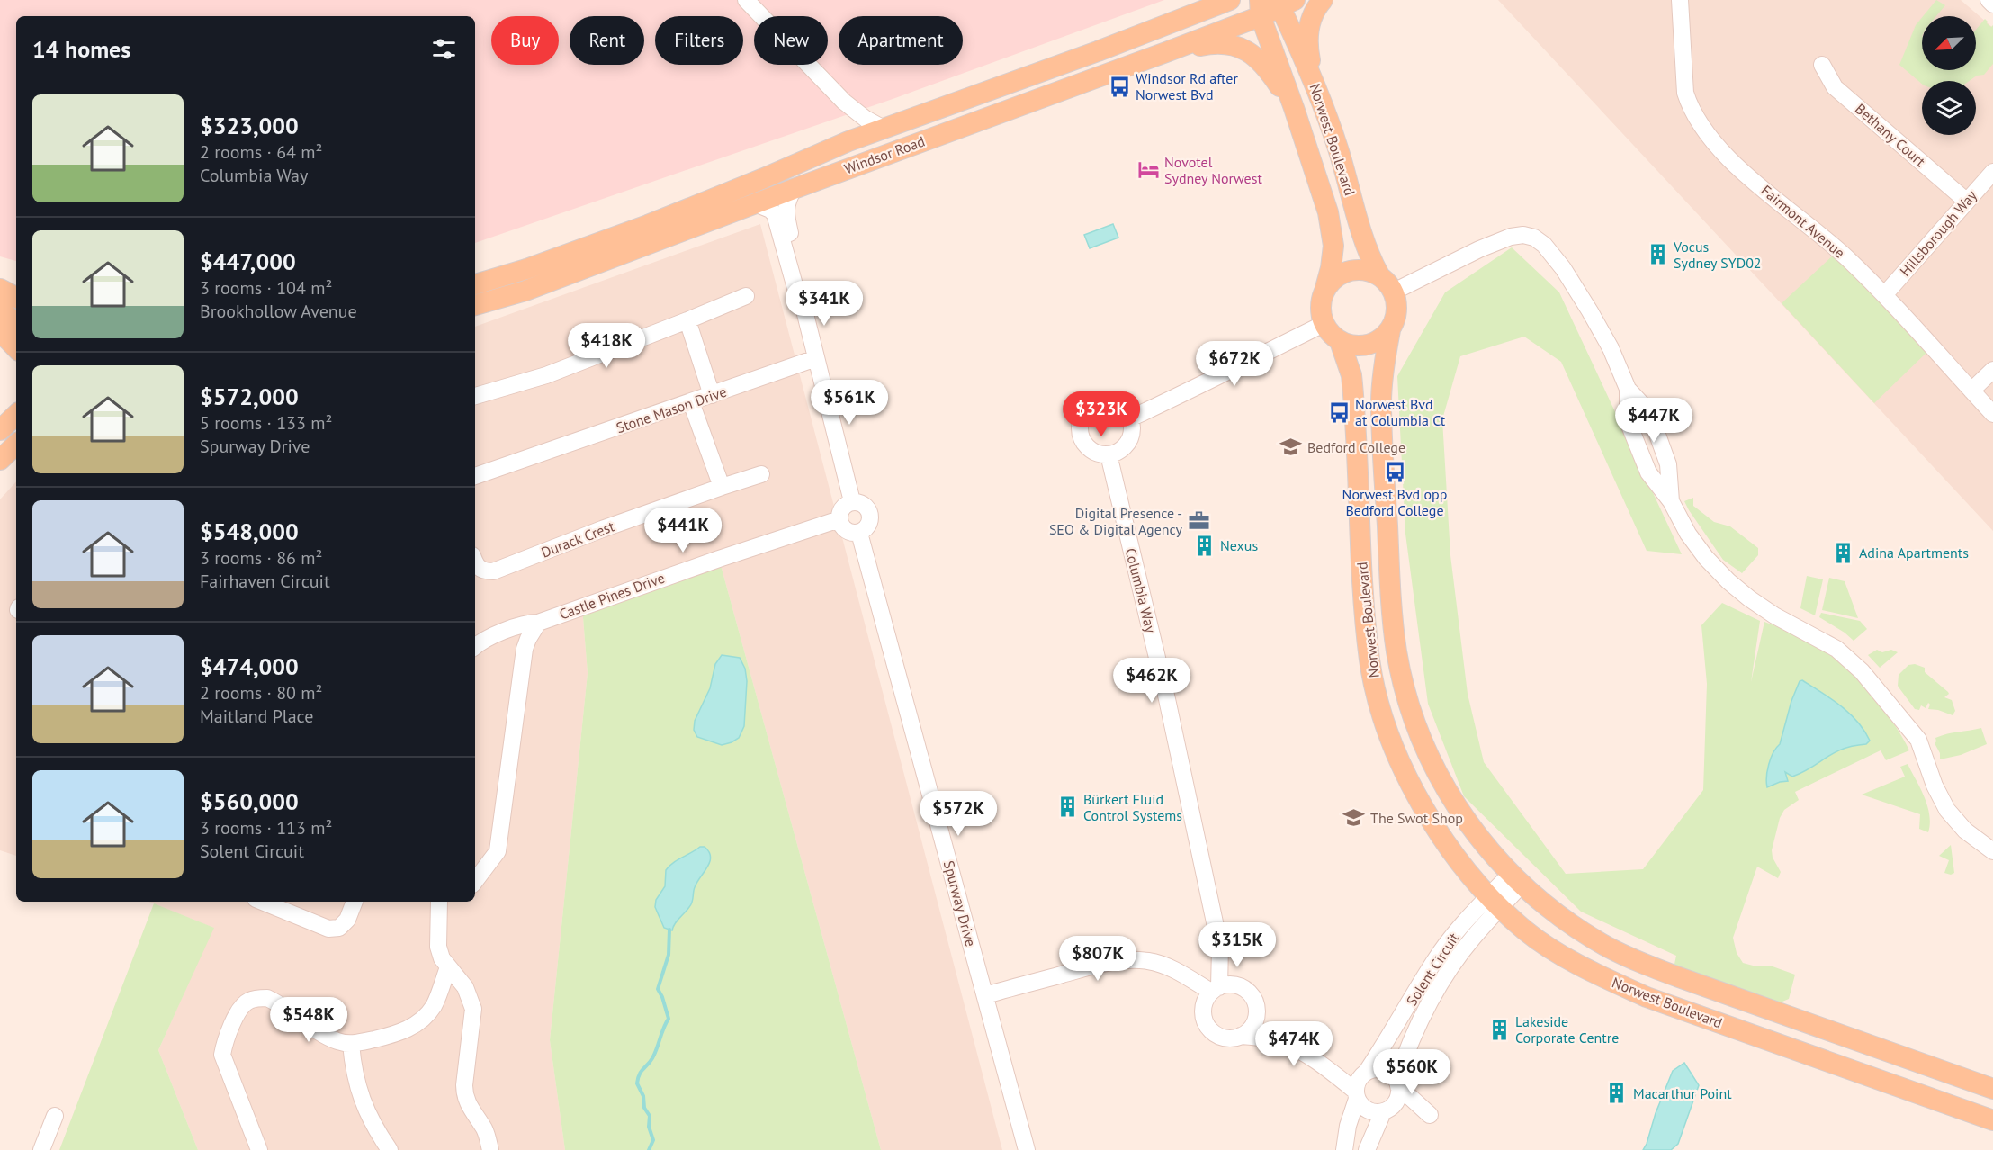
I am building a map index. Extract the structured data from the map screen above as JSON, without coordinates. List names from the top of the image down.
{
  "streets": {
    "main road": ["Norwest Boulevard", "Windsor Road"],
    "street": [
      "Bethany Court",
      "Fairmont Avenue",
      "Hillsborough Way",
      "Stone Mason Drive",
      "Durack Crest",
      "Columbia Way",
      "Castle Pines Drive",
      "Spurway Drive",
      "Solent Circuit"
    ]
  },
  "crossings": [
    ["Bethany Court", "Hillsborough Way"],
    ["Norwest Boulevard", "Windsor Road"],
    ["Norwest Boulevard", "Solent Circuit"],
    ["Fairmont Avenue", "Hillsborough Way"],
    ["Castle Pines Drive", "Spurway Drive"]
  ],
  "places": {
    "bus stop": ["Windsor Rd after Norwest Bvd", "Norwest Bvd at Columbia Ct", "Norwest Bvd opp Bedford College"],
    "hotel": ["Novotel Sydney Norwest"],
    "building": [
      "Vocus Sydney SYD02",
      "Nexus",
      "Adina Apartments",
      "Bürkert Fluid Control Systems",
      "Lakeside Corporate Centre",
      "Macarthur Point"
    ],
    "school or university": ["Bedford College", "The Swot Shop"],
    "office": ["Digital Presence - SEO & Digital Agency"]
  },
  "north": "bottom left",
  "page": {
    "chip": [
      "Buy",
      "Rent",
      "Filters",
      "New",
      "Apartment"
    ],
    "heading": "14 homes",
    "list": [
      {
        "name": "$323,000",
        "note": "2 rooms · 64 m² · Columbia Way"
      },
      {
        "name": "$447,000",
        "note": "3 rooms · 104 m² · Brookhollow Avenue"
      },
      {
        "name": "$572,000",
        "note": "5 rooms · 133 m² · Spurway Drive"
      },
      {
        "name": "$548,000",
        "note": "3 rooms · 86 m² · Fairhaven Circuit"
      },
      {
        "name": "$474,000",
        "note": "2 rooms · 80 m² · Maitland Place"
      },
      {
        "name": "$560,000",
        "note": "3 rooms · 113 m² · Solent Circuit"
      }
    ],
    "price": [
      "$341K",
      "$418K",
      "$672K",
      "$561K",
      "$323K",
      "$447K",
      "$441K",
      "$462K",
      "$572K",
      "$315K",
      "$807K",
      "$548K",
      "$474K",
      "$560K"
    ]
  }
}
